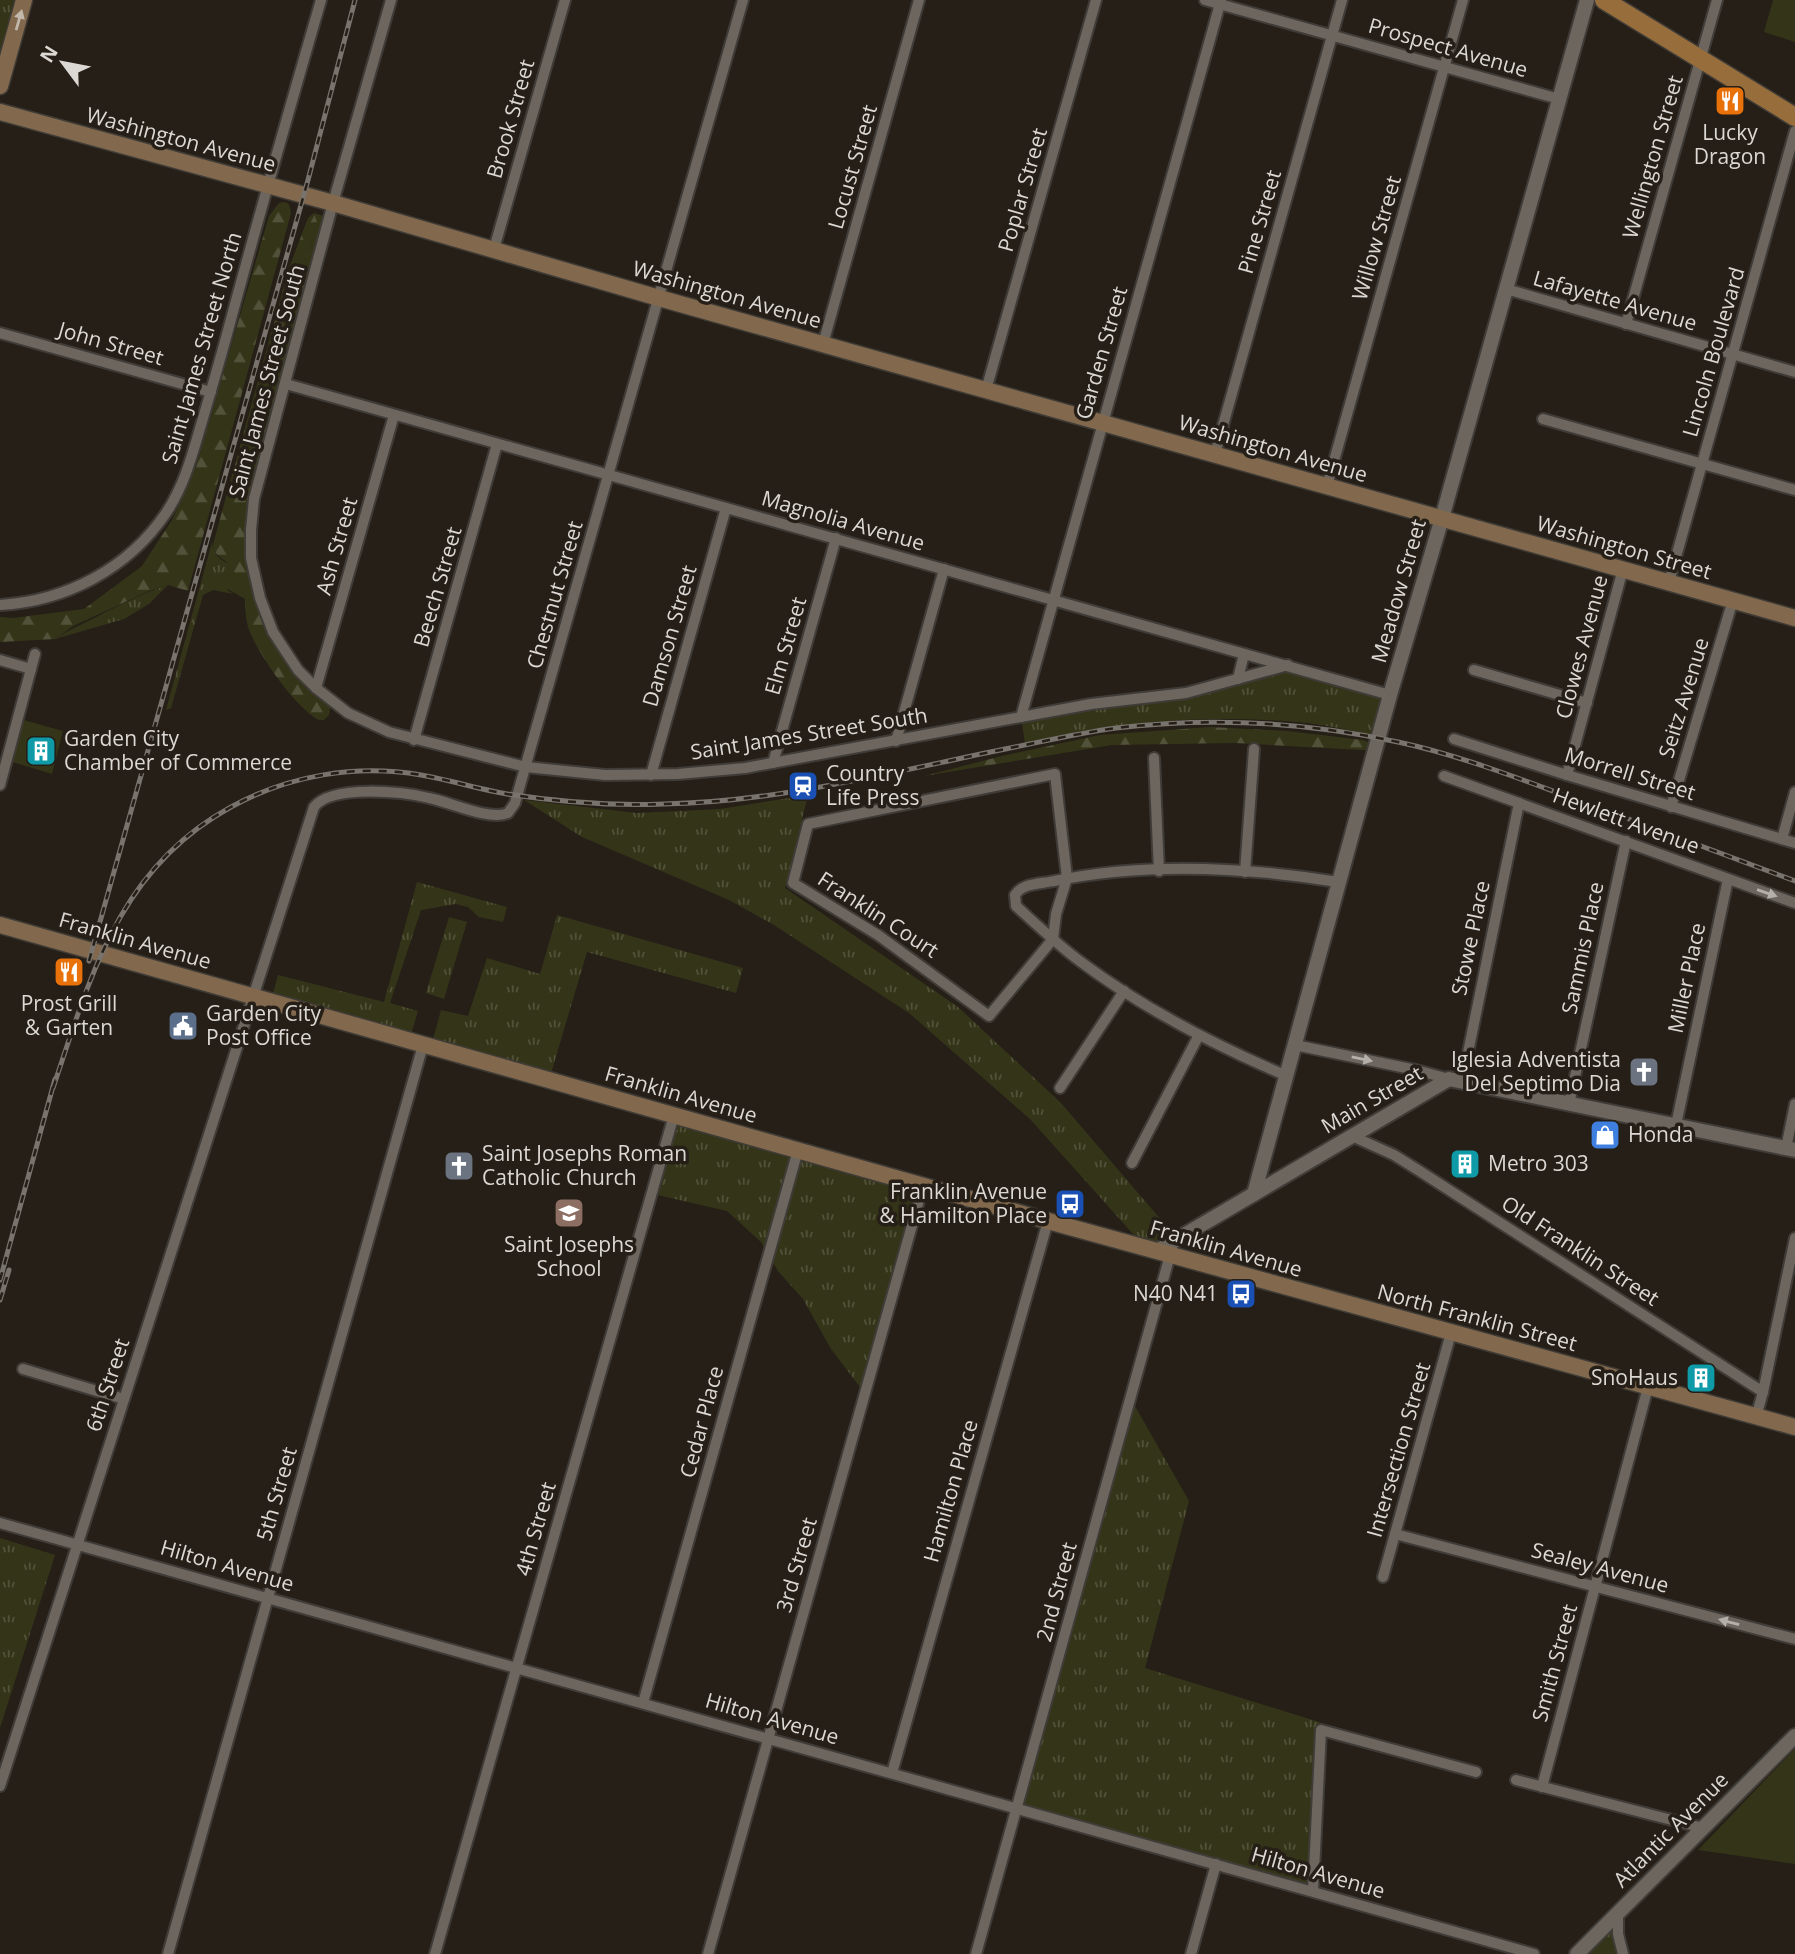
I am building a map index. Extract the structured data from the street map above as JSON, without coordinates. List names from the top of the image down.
{
  "streets": {
    "main road": [
      "Washington Avenue",
      "Washington Street",
      "Franklin Avenue",
      "North Franklin Street"
    ],
    "street": [
      "Prospect Avenue",
      "Brook Street",
      "Wellington Street",
      "Locust Street",
      "Poplar Street",
      "Pine Street",
      "Willow Street",
      "Lafayette Avenue",
      "John Street",
      "Saint James Street North",
      "Lincoln Boulevard",
      "Garden Street",
      "Saint James Street South",
      "Magnolia Avenue",
      "Ash Street",
      "Beech Street",
      "Meadow Street",
      "Chestnut Street",
      "Damson Street",
      "Elm Street",
      "Clowes Avenue",
      "Seitz Avenue",
      "Morrell Street",
      "Hewlett Avenue",
      "Franklin Court",
      "Stowe Place",
      "Sammis Place",
      "Miller Place",
      "Main Street",
      "Old Franklin Street",
      "6th Street",
      "Cedar Place",
      "Intersection Street",
      "Hamilton Place",
      "5th Street",
      "4th Street",
      "3rd Street",
      "Hilton Avenue",
      "Sealey Avenue",
      "2nd Street",
      "Smith Street",
      "Atlantic Avenue"
    ]
  },
  "crossings": [
    ["Prospect Avenue", "Pine Street"],
    ["Prospect Avenue", "Willow Street"],
    ["Prospect Avenue", "Garden Street"],
    ["Prospect Avenue", "Meadow Street"],
    ["Brook Street", "Washington Avenue"],
    ["Washington Avenue", "Locust Street"],
    ["Washington Avenue", "Poplar Street"],
    ["Washington Avenue", "Pine Street"],
    ["Washington Avenue", "Willow Street"],
    ["Washington Avenue", "Saint James Street North"],
    ["Washington Avenue", "Garden Street"],
    ["Washington Avenue", "Saint James Street South"],
    ["Washington Avenue", "Washington Street"],
    ["Washington Avenue", "Meadow Street"],
    ["Washington Avenue", "Chestnut Street"],
    ["Wellington Street", "Lafayette Avenue"],
    ["Lafayette Avenue", "Lincoln Boulevard"],
    ["Lafayette Avenue", "Meadow Street"],
    ["John Street", "Saint James Street North"],
    ["Lincoln Boulevard", "Washington Street"],
    ["Garden Street", "Saint James Street South"],
    ["Garden Street", "Magnolia Avenue"],
    ["Saint James Street South", "Magnolia Avenue"],
    ["Saint James Street South", "Ash Street"],
    ["Saint James Street South", "Beech Street"],
    ["Saint James Street South", "Chestnut Street"],
    ["Saint James Street South", "Damson Street"],
    ["Saint James Street South", "Elm Street"],
    ["Magnolia Avenue", "Ash Street"],
    ["Magnolia Avenue", "Beech Street"],
    ["Magnolia Avenue", "Meadow Street"],
    ["Magnolia Avenue", "Chestnut Street"],
    ["Magnolia Avenue", "Damson Street"],
    ["Magnolia Avenue", "Elm Street"],
    ["Washington Street", "Meadow Street"],
    ["Washington Street", "Clowes Avenue"],
    ["Washington Street", "Seitz Avenue"],
    ["Meadow Street", "Main Street"],
    ["Chestnut Street", "Franklin Avenue"],
    ["Chestnut Street", "6th Street"],
    ["Clowes Avenue", "Morrell Street"],
    ["Seitz Avenue", "Morrell Street"],
    ["Hewlett Avenue", "Stowe Place"],
    ["Hewlett Avenue", "Sammis Place"],
    ["Hewlett Avenue", "Miller Place"],
    ["Stowe Place", "Main Street"],
    ["Franklin Avenue", "Main Street"],
    ["Franklin Avenue", "North Franklin Street"],
    ["Franklin Avenue", "6th Street"],
    ["Franklin Avenue", "Cedar Place"],
    ["Franklin Avenue", "Hamilton Place"],
    ["Franklin Avenue", "5th Street"],
    ["Franklin Avenue", "4th Street"],
    ["Franklin Avenue", "3rd Street"],
    ["Franklin Avenue", "2nd Street"],
    ["Main Street", "Old Franklin Street"],
    ["Main Street", "2nd Street"],
    ["North Franklin Street", "Intersection Street"],
    ["North Franklin Street", "Smith Street"],
    ["6th Street", "Hilton Avenue"],
    ["Cedar Place", "Hilton Avenue"],
    ["Intersection Street", "Sealey Avenue"],
    ["Hamilton Place", "Hilton Avenue"],
    ["5th Street", "Hilton Avenue"],
    ["4th Street", "Hilton Avenue"],
    ["3rd Street", "Hilton Avenue"],
    ["Hilton Avenue", "2nd Street"],
    ["Sealey Avenue", "Smith Street"]
  ],
  "one_way": ["Sealey Avenue"],
  "places": {
    "restaurant": ["Lucky Dragon", "Prost Grill & Garten"],
    "building": ["Garden City Chamber of Commerce", "Metro 303", "SnoHaus"],
    "station": ["Country Life Press"],
    "public building": ["Garden City Post Office"],
    "church": ["Iglesia Adventista Del Septimo Dia", "Saint Josephs Roman Catholic Church"],
    "shop": ["Honda"],
    "bus stop": ["Franklin Avenue & Hamilton Place", "N40 N41"],
    "school or university": ["Saint Josephs School"]
  },
  "north": "top left"
}
